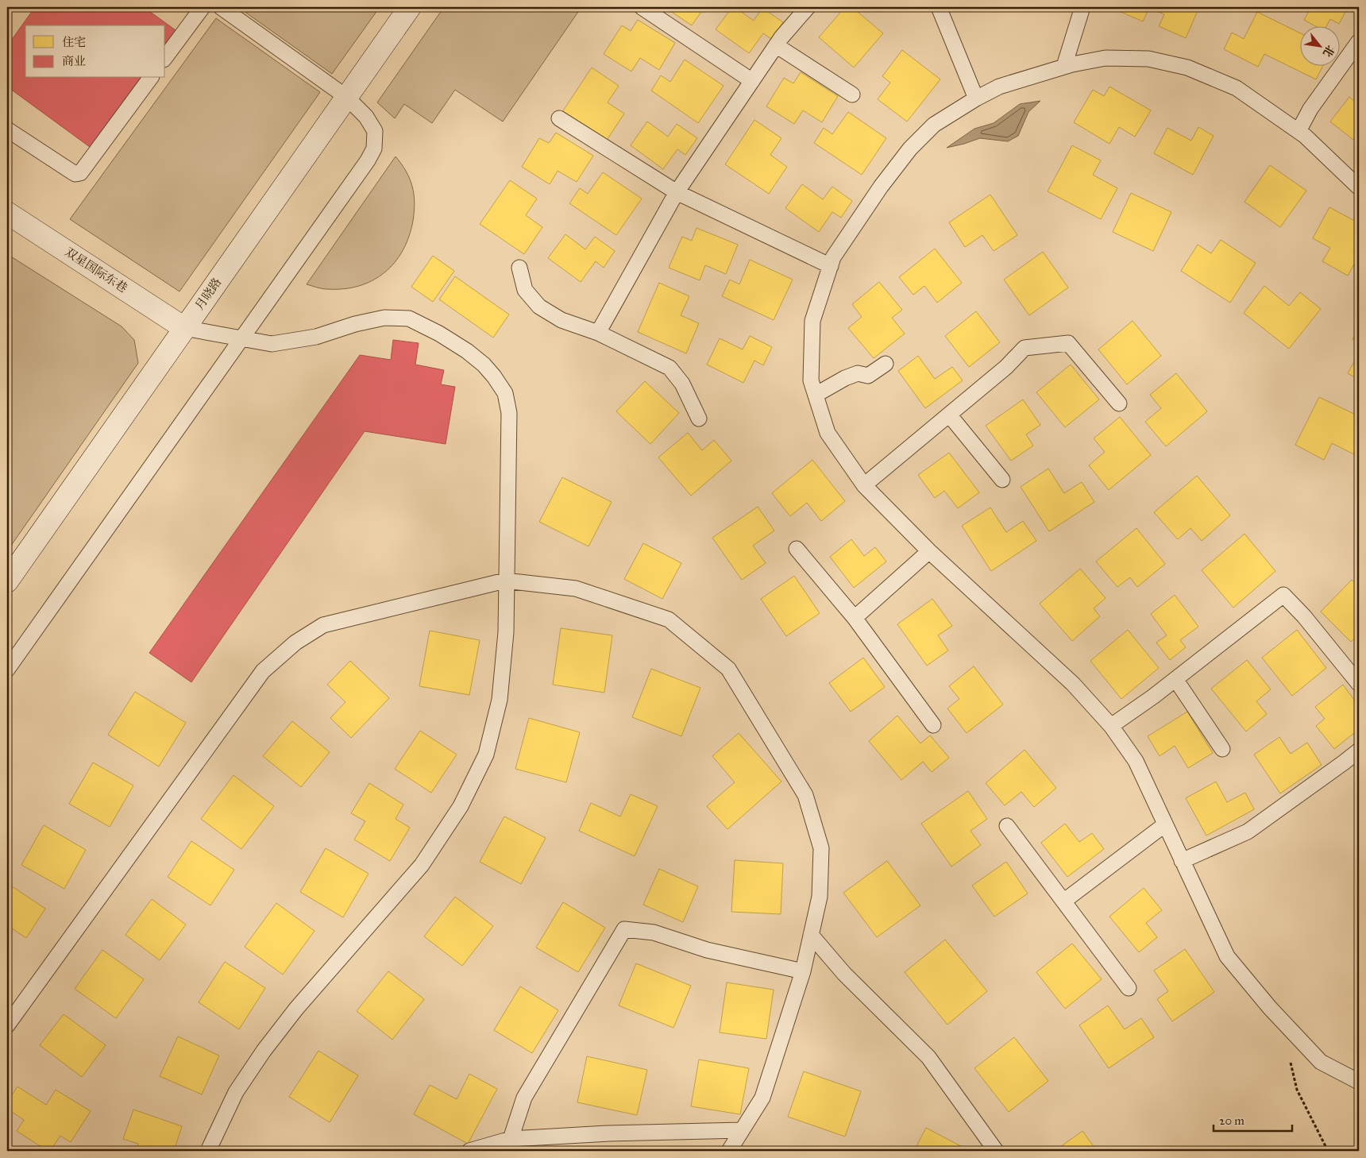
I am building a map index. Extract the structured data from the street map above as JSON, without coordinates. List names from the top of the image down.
{
  "streets": {
    "street": ["双星国际东巷", "月晓路"]
  },
  "crossings": [
    ["双星国际东巷", "月晓路"]
  ],
  "legend": ["住宅", "商业"],
  "scale_bar": "20 m",
  "north": "bottom right"
}
